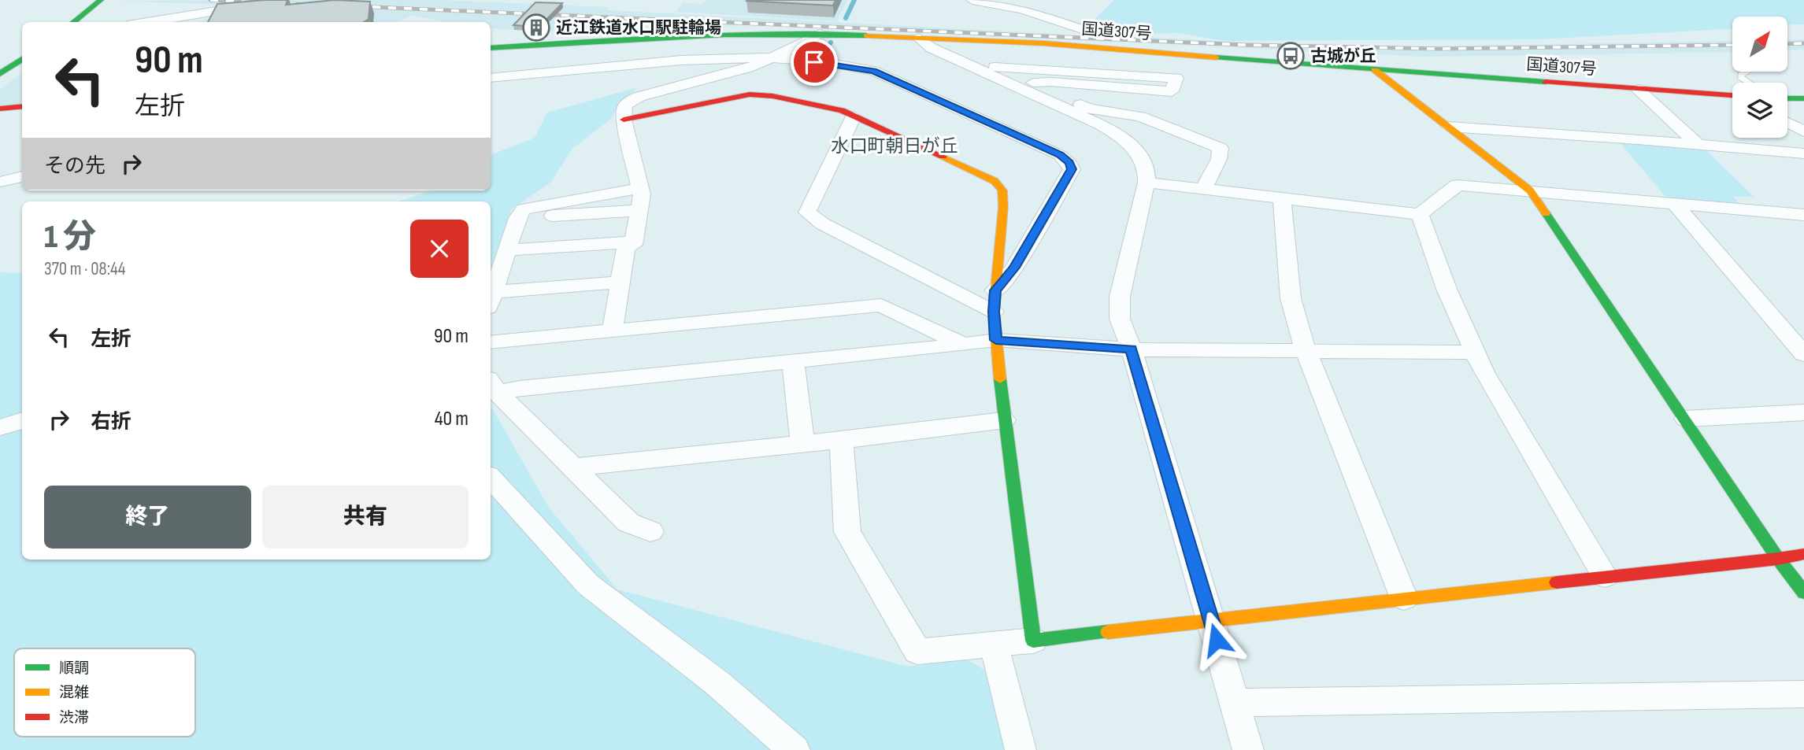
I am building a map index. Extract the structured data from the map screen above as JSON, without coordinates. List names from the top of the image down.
{
  "streets": {
    "main road": ["国道307号"]
  },
  "districts": ["水口町朝日が丘"],
  "places": {
    "building": ["近江鉄道水口駅駐輪場"],
    "bus stop": ["古城が丘"]
  },
  "legend": ["順調", "混雑", "渋滞"],
  "north": "top right",
  "page": {
    "turn": ["90 m", "左折"],
    "then": "その先",
    "heading": ["1 分", "370 m · 08:44"],
    "list": [
      {
        "name": "左折",
        "value": "90 m"
      },
      {
        "name": "右折",
        "value": "40 m"
      }
    ],
    "buttons": ["終了", "共有"]
  }
}
